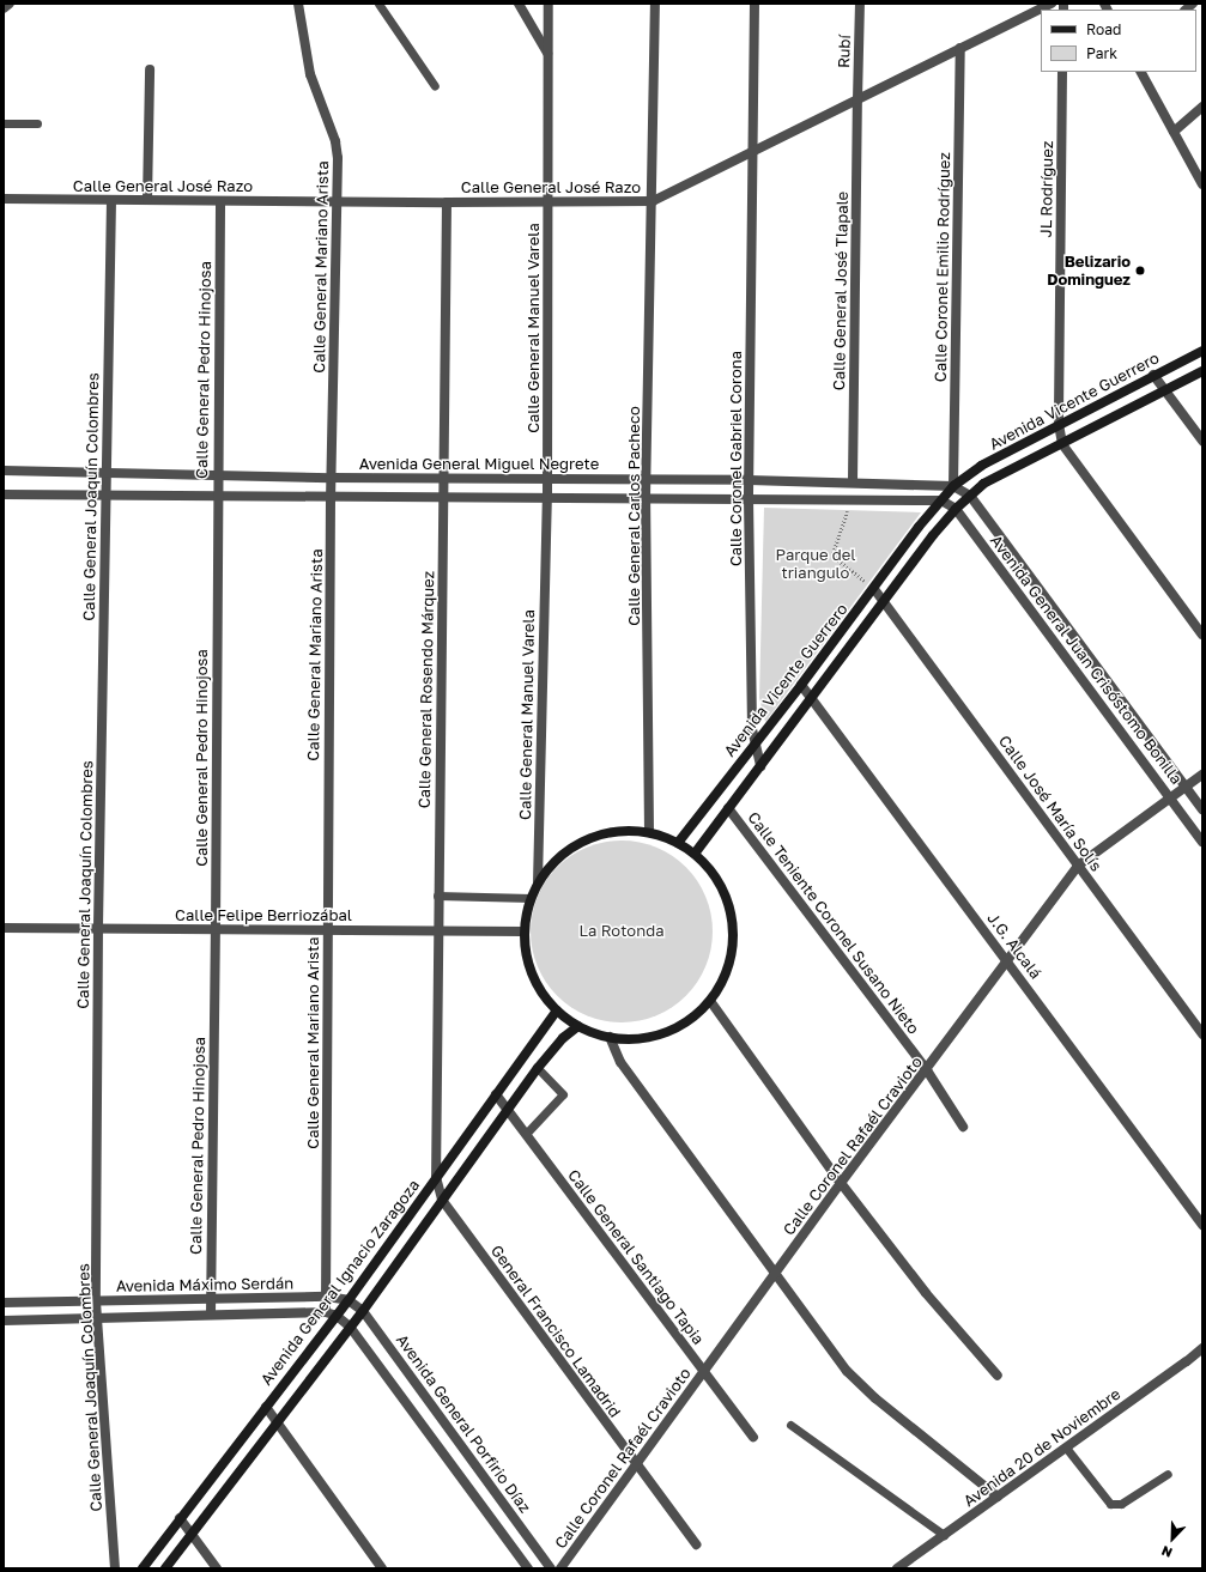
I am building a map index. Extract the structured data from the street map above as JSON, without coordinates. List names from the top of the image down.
{
  "streets": {
    "main road": ["Avenida Vicente Guerrero", "Avenida General Ignacio Zaragoza"],
    "street": [
      "Rubí",
      "Calle General José Razo",
      "JL Rodríguez",
      "Calle General Mariano Arista",
      "Calle Coronel Emilio Rodríguez",
      "Calle General José Tlapale",
      "Calle General Manuel Varela",
      "Calle General Pedro Hinojosa",
      "Calle Coronel Gabriel Corona",
      "Avenida General Miguel Negrete",
      "Calle General Joaquín Colombres",
      "Calle General Carlos Pacheco",
      "Avenida General Juan Crisóstomo Bonilla",
      "Calle General Rosendo Márquez",
      "Calle José María Solís",
      "Calle Felipe Berriozábal",
      "Calle Teniente Coronel Susano Nieto",
      "J.G. Alcalá",
      "Calle Coronel Rafaél Cravioto",
      "Calle General Santiago Tapia",
      "Avenida Máximo Serdán",
      "General Francisco Lamadrid",
      "Avenida General Porfirio Díaz",
      "Avenida 20 de Noviembre"
    ]
  },
  "crossings": [
    ["Rubí", "Calle General José Razo"],
    ["Rubí", "Calle General José Tlapale"],
    ["Calle General José Razo", "Calle General Mariano Arista"],
    ["Calle General José Razo", "Calle Coronel Emilio Rodríguez"],
    ["Calle General José Razo", "Calle General José Tlapale"],
    ["Calle General José Razo", "Calle General Manuel Varela"],
    ["Calle General José Razo", "Calle General Pedro Hinojosa"],
    ["Calle General José Razo", "Calle Coronel Gabriel Corona"],
    ["Calle General José Razo", "Calle General Joaquín Colombres"],
    ["Calle General José Razo", "Calle General Carlos Pacheco"],
    ["Calle General José Razo", "Calle General Rosendo Márquez"],
    ["JL Rodríguez", "Avenida Vicente Guerrero"],
    ["Calle General Mariano Arista", "Avenida General Miguel Negrete"],
    ["Calle General Mariano Arista", "Calle Felipe Berriozábal"],
    ["Calle General Mariano Arista", "Avenida Máximo Serdán"],
    ["Calle Coronel Emilio Rodríguez", "Avenida Vicente Guerrero"],
    ["Calle Coronel Emilio Rodríguez", "Avenida General Miguel Negrete"],
    ["Calle Coronel Emilio Rodríguez", "Avenida General Juan Crisóstomo Bonilla"],
    ["Calle General José Tlapale", "Avenida General Miguel Negrete"],
    ["Calle General Manuel Varela", "Avenida General Miguel Negrete"],
    ["Calle General Pedro Hinojosa", "Avenida General Miguel Negrete"],
    ["Calle General Pedro Hinojosa", "Calle Felipe Berriozábal"],
    ["Calle General Pedro Hinojosa", "Avenida Máximo Serdán"],
    ["Avenida Vicente Guerrero", "Calle Coronel Gabriel Corona"],
    ["Avenida Vicente Guerrero", "Avenida General Miguel Negrete"],
    ["Avenida Vicente Guerrero", "Avenida General Juan Crisóstomo Bonilla"],
    ["Avenida Vicente Guerrero", "Calle José María Solís"],
    ["Avenida Vicente Guerrero", "Calle Teniente Coronel Susano Nieto"],
    ["Avenida Vicente Guerrero", "J.G. Alcalá"],
    ["Calle Coronel Gabriel Corona", "Avenida General Miguel Negrete"],
    ["Avenida General Miguel Negrete", "Calle General Joaquín Colombres"],
    ["Avenida General Miguel Negrete", "Calle General Carlos Pacheco"],
    ["Avenida General Miguel Negrete", "Avenida General Juan Crisóstomo Bonilla"],
    ["Avenida General Miguel Negrete", "Calle General Rosendo Márquez"],
    ["Calle General Joaquín Colombres", "Calle Felipe Berriozábal"],
    ["Calle General Joaquín Colombres", "Avenida Máximo Serdán"],
    ["Avenida General Juan Crisóstomo Bonilla", "Calle Coronel Rafaél Cravioto"],
    ["Calle General Rosendo Márquez", "Calle Felipe Berriozábal"],
    ["Calle General Rosendo Márquez", "Avenida General Ignacio Zaragoza"],
    ["Calle General Rosendo Márquez", "General Francisco Lamadrid"],
    ["Calle José María Solís", "Calle Coronel Rafaél Cravioto"],
    ["Calle Teniente Coronel Susano Nieto", "Calle Coronel Rafaél Cravioto"],
    ["J.G. Alcalá", "Calle Coronel Rafaél Cravioto"],
    ["Calle Coronel Rafaél Cravioto", "Calle General Santiago Tapia"],
    ["Calle Coronel Rafaél Cravioto", "General Francisco Lamadrid"],
    ["Calle General Santiago Tapia", "Avenida General Ignacio Zaragoza"],
    ["Avenida General Ignacio Zaragoza", "Avenida Máximo Serdán"],
    ["Avenida General Ignacio Zaragoza", "General Francisco Lamadrid"],
    ["Avenida General Ignacio Zaragoza", "Avenida General Porfirio Díaz"],
    ["Avenida Máximo Serdán", "Avenida General Porfirio Díaz"]
  ],
  "parks": ["Parque del triangulo", "La Rotonda"],
  "places": ["Belizario Dominguez"],
  "legend": ["Road", "Park"],
  "north": "bottom left"
}
